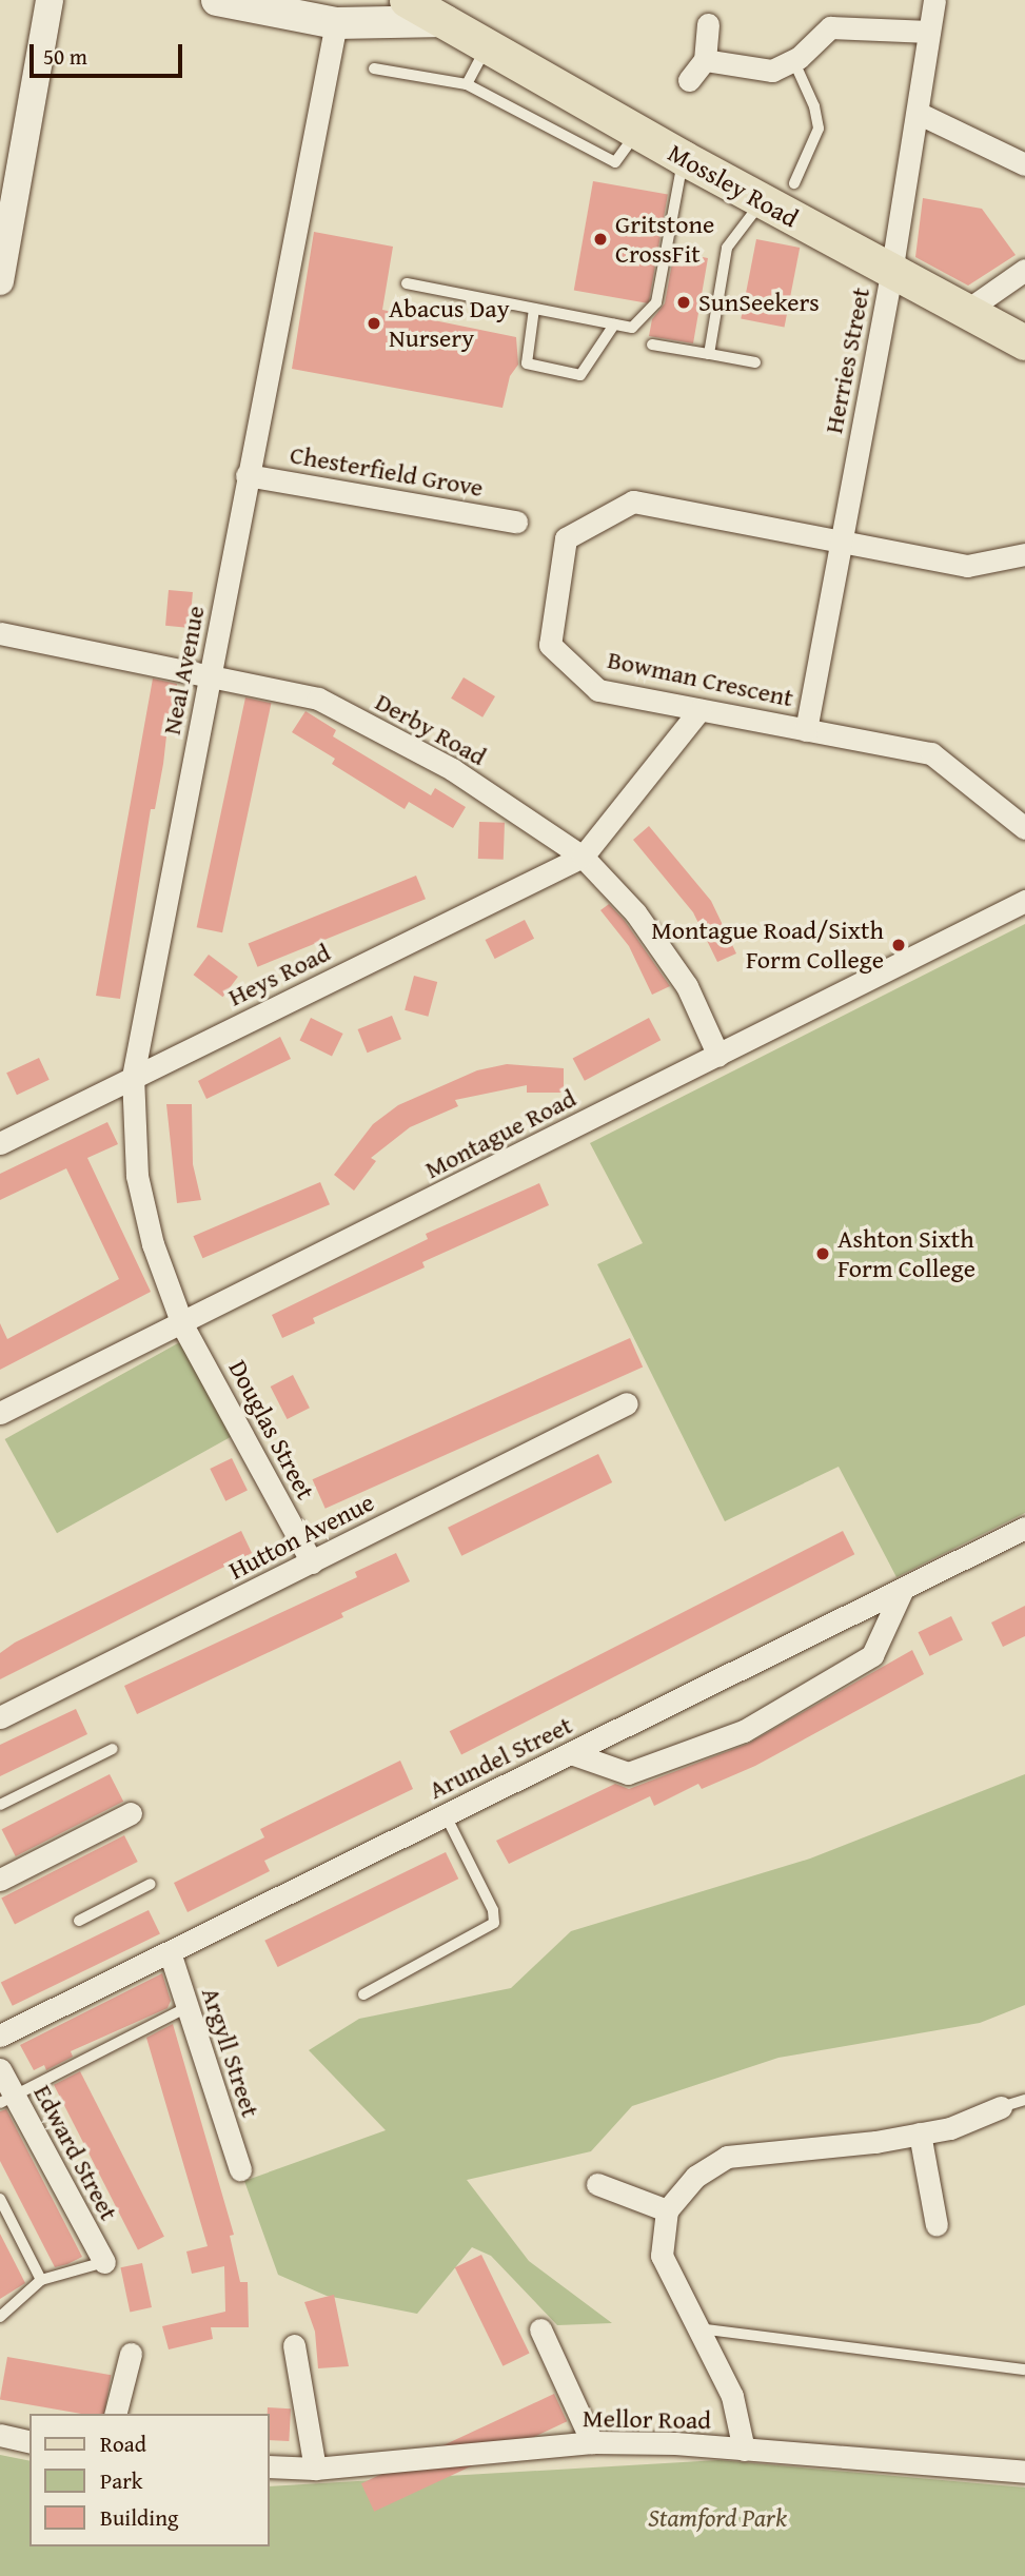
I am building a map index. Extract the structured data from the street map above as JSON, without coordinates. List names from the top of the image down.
{
  "streets": {
    "main road": ["Mossley Road"],
    "street": [
      "Herries Street",
      "Chesterfield Grove",
      "Neal Avenue",
      "Bowman Crescent",
      "Derby Road",
      "Heys Road",
      "Montague Road",
      "Douglas Street",
      "Hutton Avenue",
      "Arundel Street",
      "Argyll Street",
      "Edward Street",
      "Mellor Road"
    ]
  },
  "crossings": [
    ["Mossley Road", "Herries Street"],
    ["Herries Street", "Bowman Crescent"],
    ["Chesterfield Grove", "Neal Avenue"],
    ["Neal Avenue", "Derby Road"],
    ["Neal Avenue", "Heys Road"],
    ["Neal Avenue", "Montague Road"],
    ["Neal Avenue", "Douglas Street"],
    ["Derby Road", "Heys Road"],
    ["Derby Road", "Montague Road"],
    ["Montague Road", "Douglas Street"],
    ["Douglas Street", "Hutton Avenue"],
    ["Arundel Street", "Argyll Street"]
  ],
  "parks": ["Stamford Park"],
  "places": [
    "Gritstone CrossFit",
    "SunSeekers",
    "Abacus Day Nursery",
    "Montague Road/Sixth Form College",
    "Ashton Sixth Form College"
  ],
  "legend": ["Road", "Park", "Building"],
  "scale_bar": "50 m"
}
